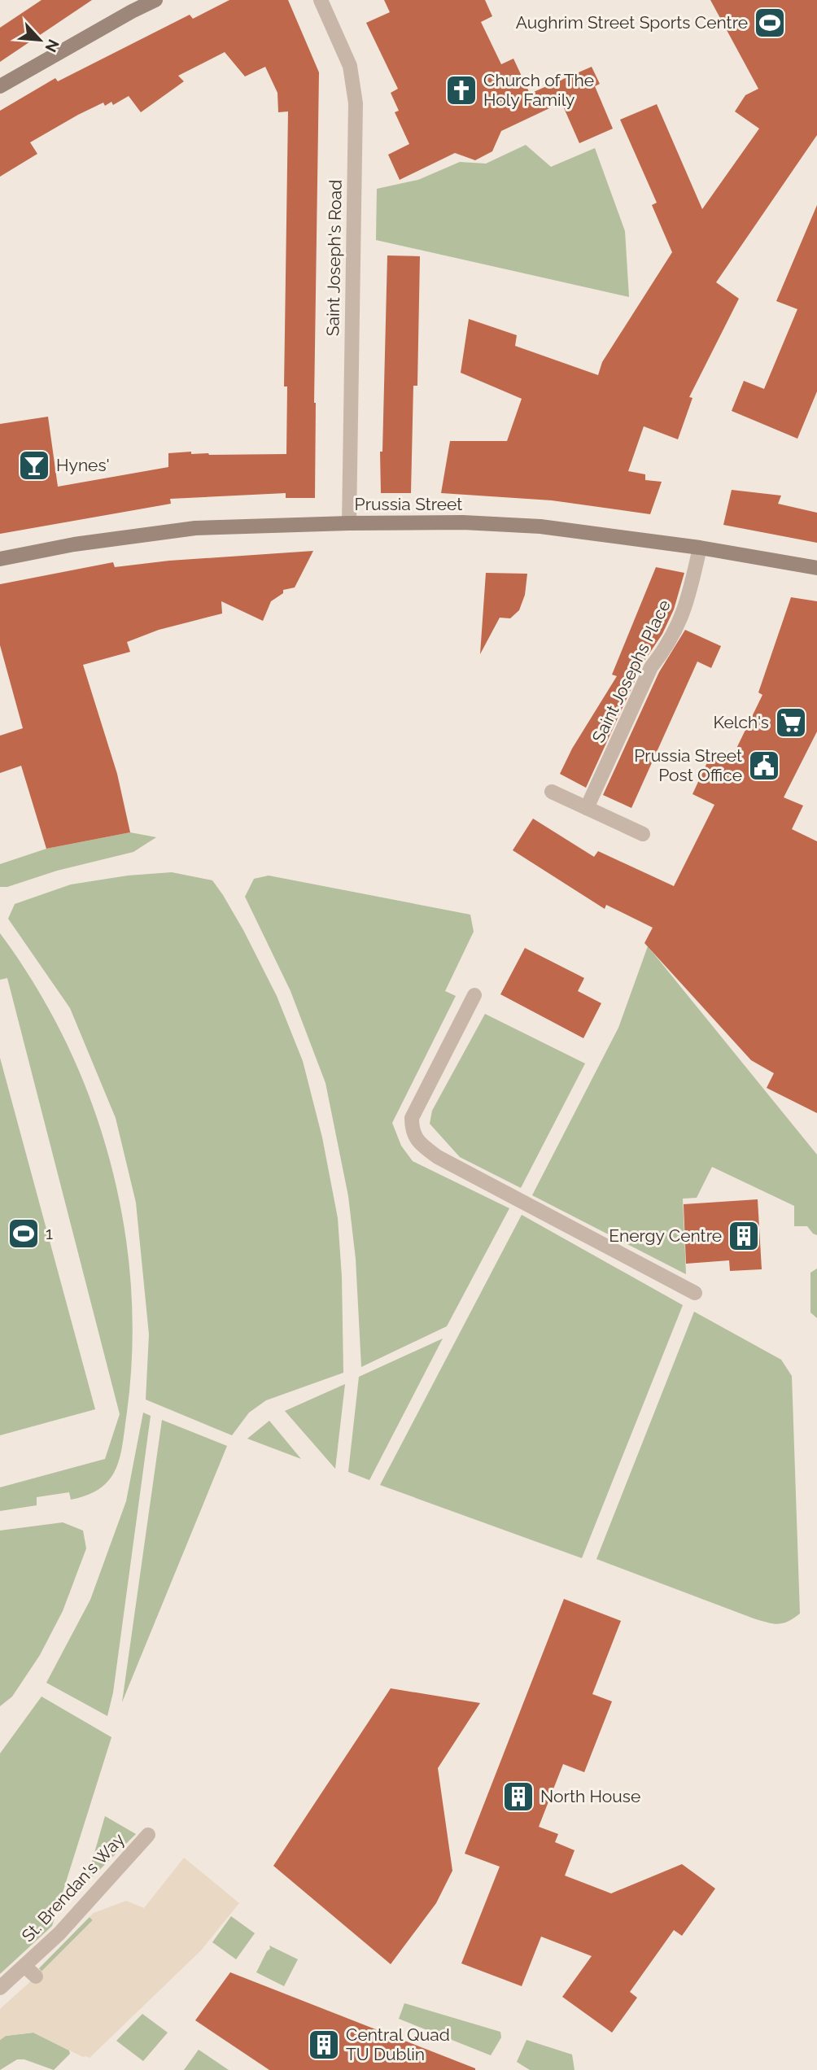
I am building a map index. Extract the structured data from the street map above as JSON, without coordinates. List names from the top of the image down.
{
  "streets": {
    "main road": ["Prussia Street"],
    "street": ["Saint Joseph's Road", "Saint Josephs Place", "St. Brendan's Way"]
  },
  "crossings": [
    ["Saint Joseph's Road", "Prussia Street"],
    ["Prussia Street", "Saint Josephs Place"]
  ],
  "places": {
    "sports": ["Aughrim Street Sports Centre", "1"],
    "church": ["Church of The Holy Family"],
    "bar": ["Hynes'"],
    "supermarket": ["Kelch's"],
    "public building": ["Prussia Street Post Office"],
    "building": ["Energy Centre", "North House", "Central Quad TU Dublin"]
  },
  "north": "bottom right"
}
